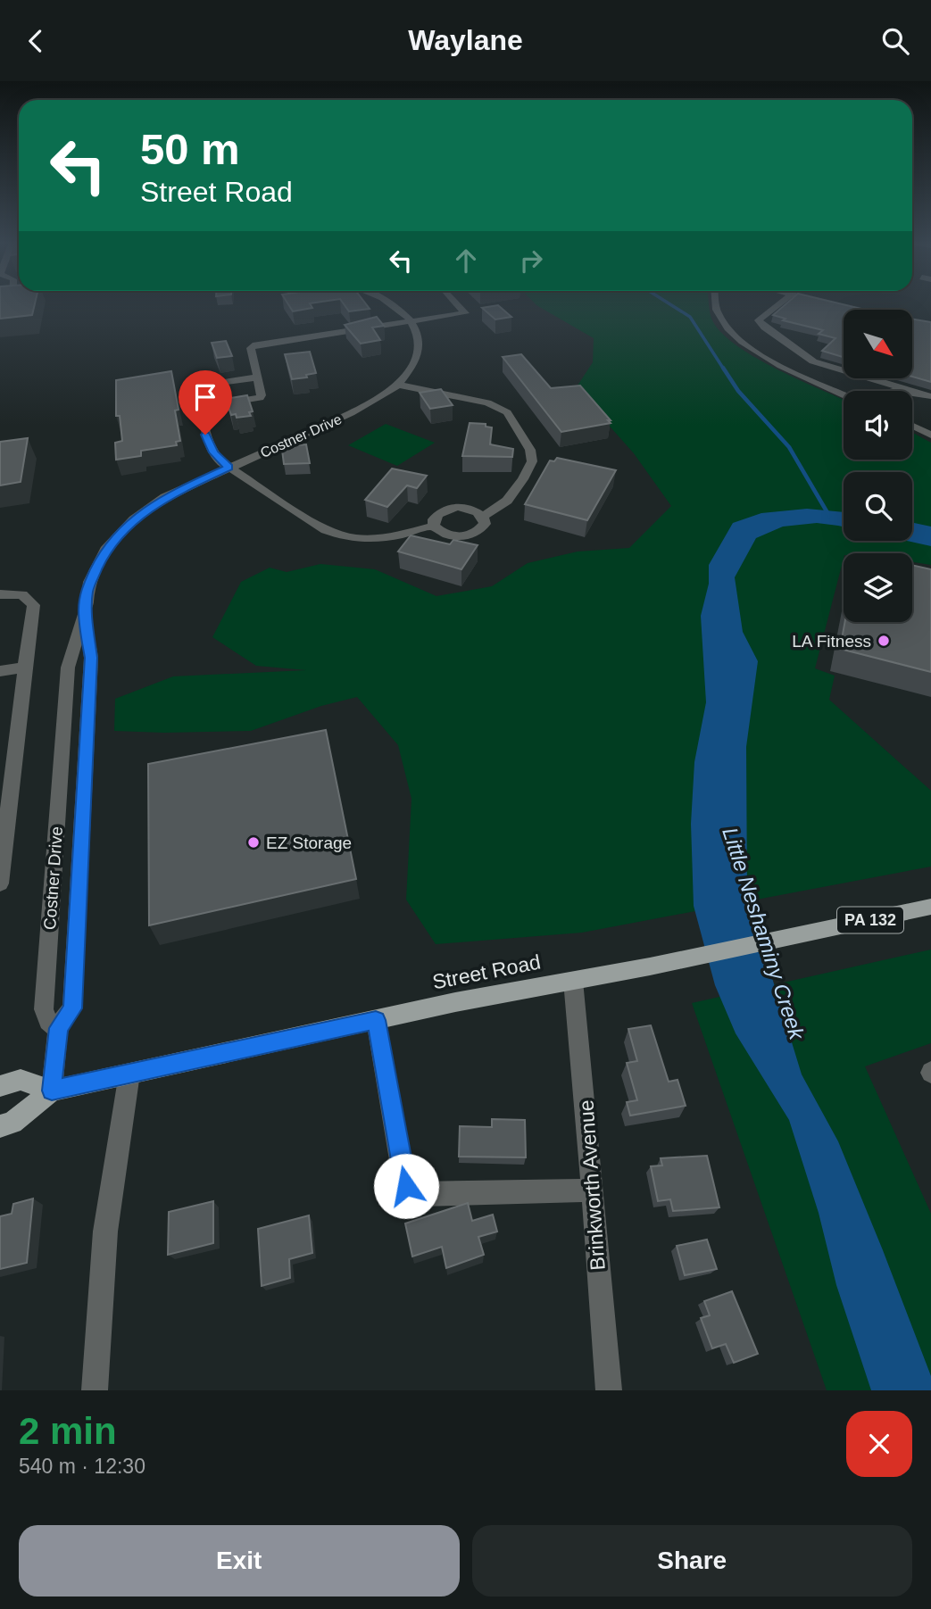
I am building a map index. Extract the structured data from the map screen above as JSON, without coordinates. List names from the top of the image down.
{
  "streets": {
    "main road": ["PA 132", "Street Road"],
    "street": ["Costner Drive", "Brinkworth Avenue"]
  },
  "crossings": [
    ["Costner Drive", "Street Road"],
    ["Street Road", "Brinkworth Avenue"]
  ],
  "water": ["Little Neshaminy Creek"],
  "places": ["LA Fitness", "EZ Storage"],
  "north": "bottom right",
  "page": {
    "header": "Waylane",
    "turn": ["50 m", "Street Road"],
    "heading": ["2 min", "540 m · 12:30"],
    "buttons": ["Exit", "Share"]
  }
}
